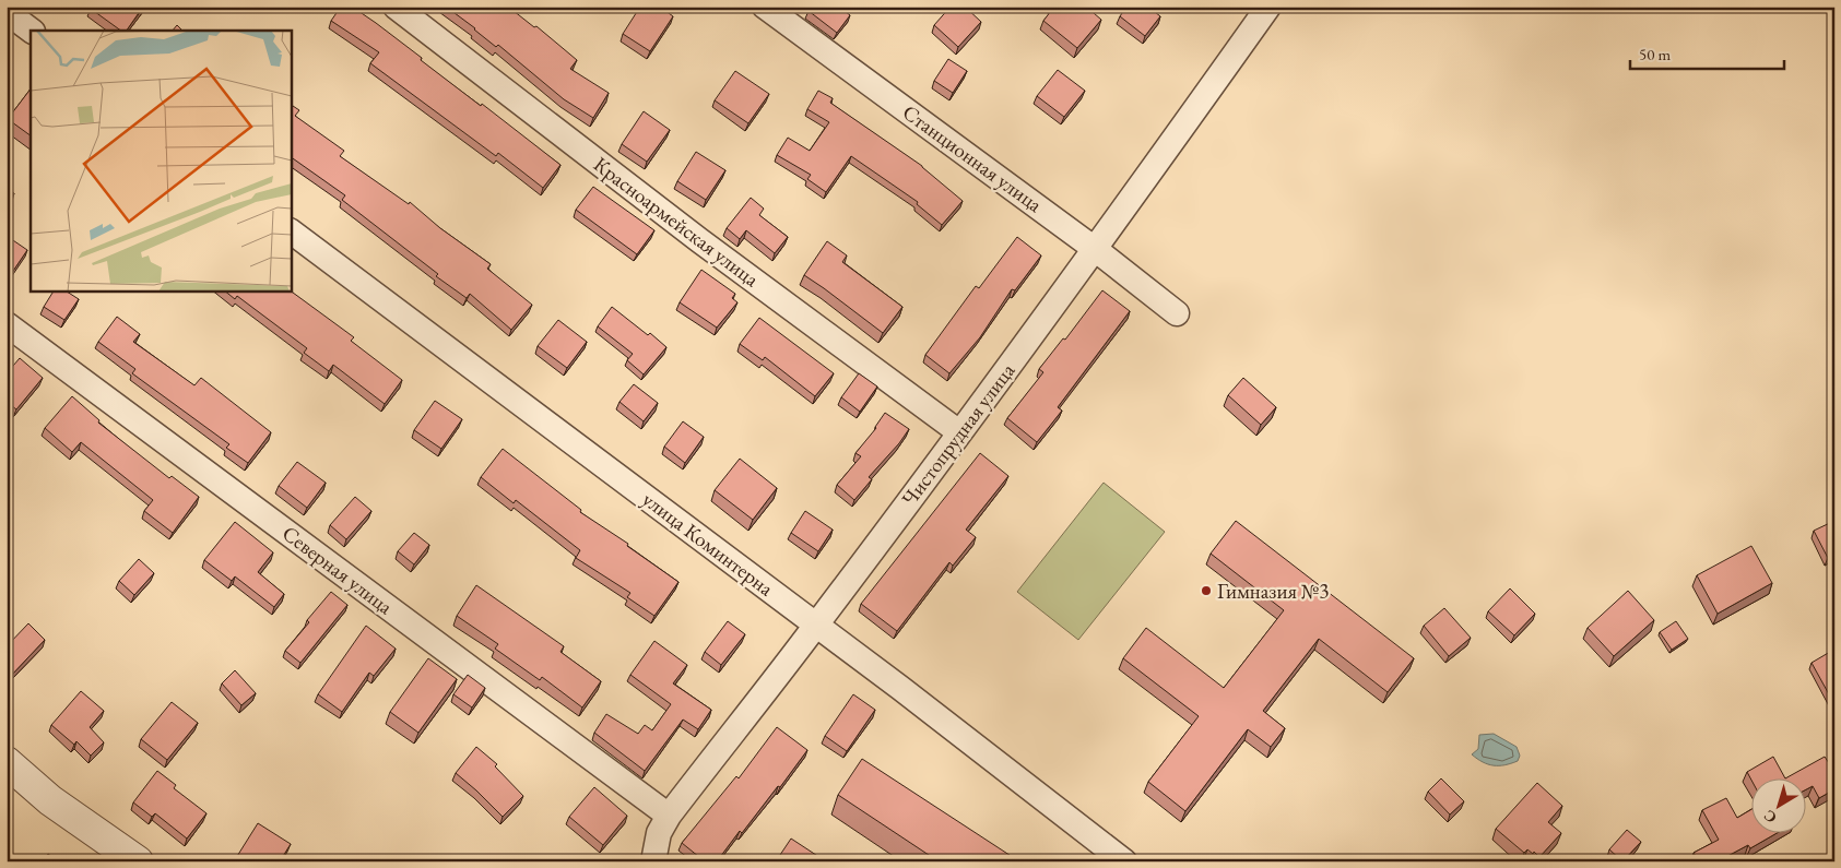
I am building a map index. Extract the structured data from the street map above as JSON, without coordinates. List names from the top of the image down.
{
  "streets": {
    "street": [
      "Станционная улица",
      "Красноармейская улица",
      "Чистопрудная улица",
      "улица Коминтерна",
      "Северная улица"
    ]
  },
  "crossings": [
    ["Станционная улица", "Чистопрудная улица"],
    ["Красноармейская улица", "Чистопрудная улица"],
    ["Чистопрудная улица", "улица Коминтерна"],
    ["Чистопрудная улица", "Северная улица"]
  ],
  "places": ["Гимназия №3"],
  "scale_bar": "50 m",
  "north": "bottom left"
}
